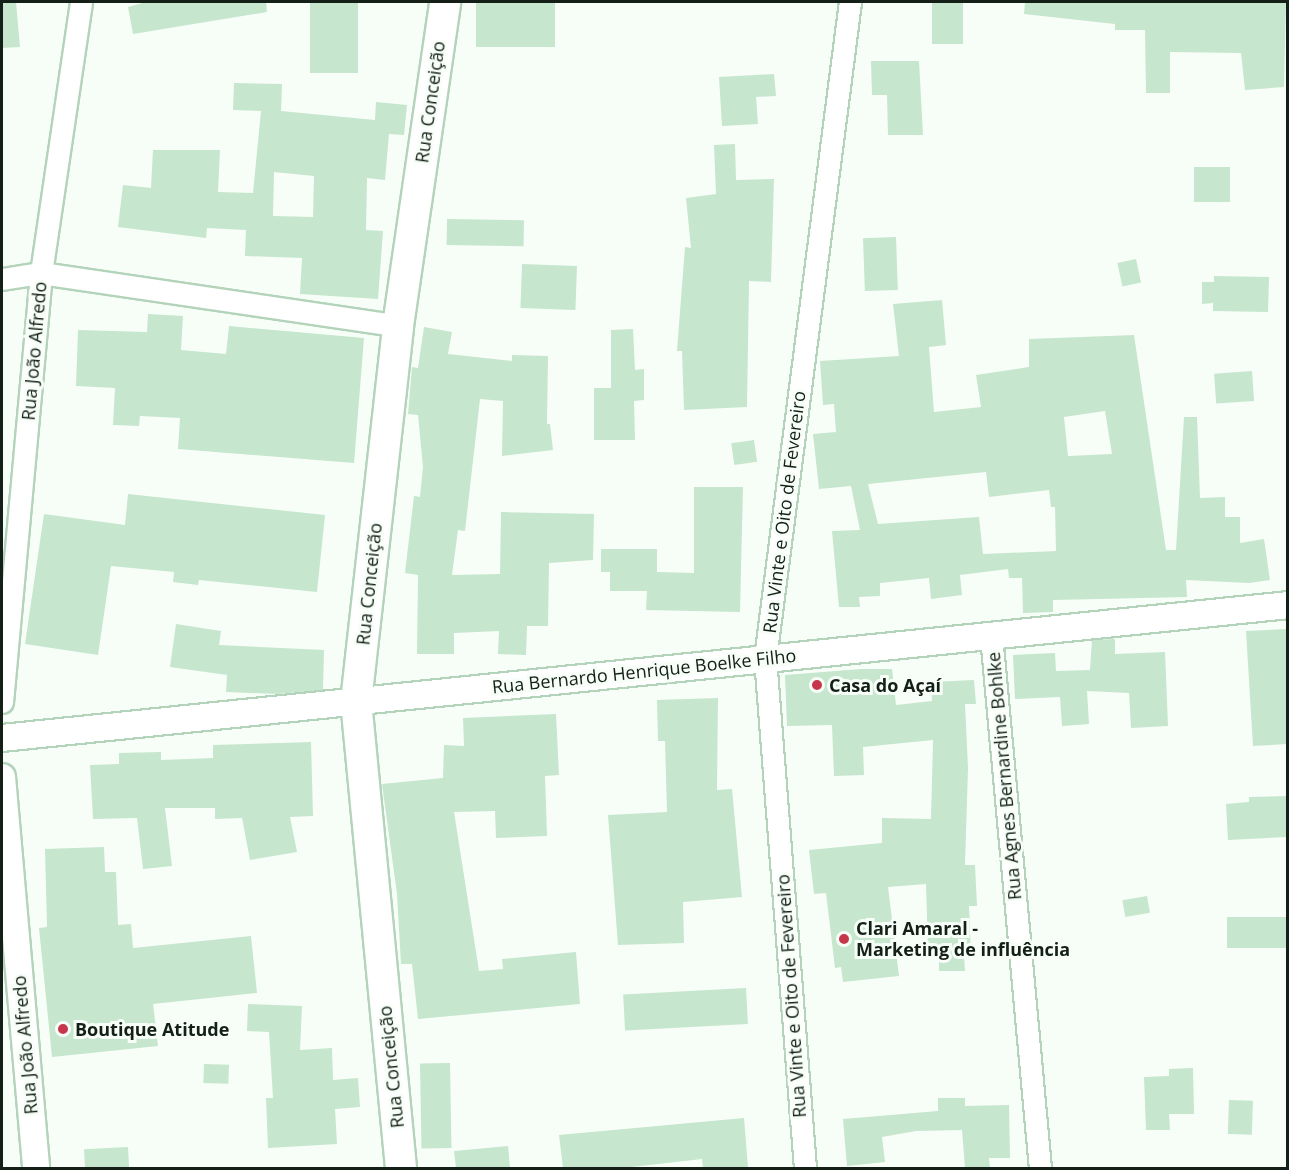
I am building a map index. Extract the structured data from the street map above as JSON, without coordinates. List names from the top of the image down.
{
  "streets": {
    "main road": ["Rua Conceição"],
    "street": [
      "Rua João Alfredo",
      "Rua Vinte e Oito de Fevereiro",
      "Rua Bernardo Henrique Boelke Filho",
      "Rua Agnes Bernardine Bohlke"
    ]
  },
  "crossings": [
    ["Rua Conceição", "Rua Bernardo Henrique Boelke Filho"],
    ["Rua Vinte e Oito de Fevereiro", "Rua Bernardo Henrique Boelke Filho"],
    ["Rua Bernardo Henrique Boelke Filho", "Rua Agnes Bernardine Bohlke"]
  ],
  "places": ["Casa do Açaí", "Clari Amaral - Marketing de influência", "Boutique Atitude"]
}
